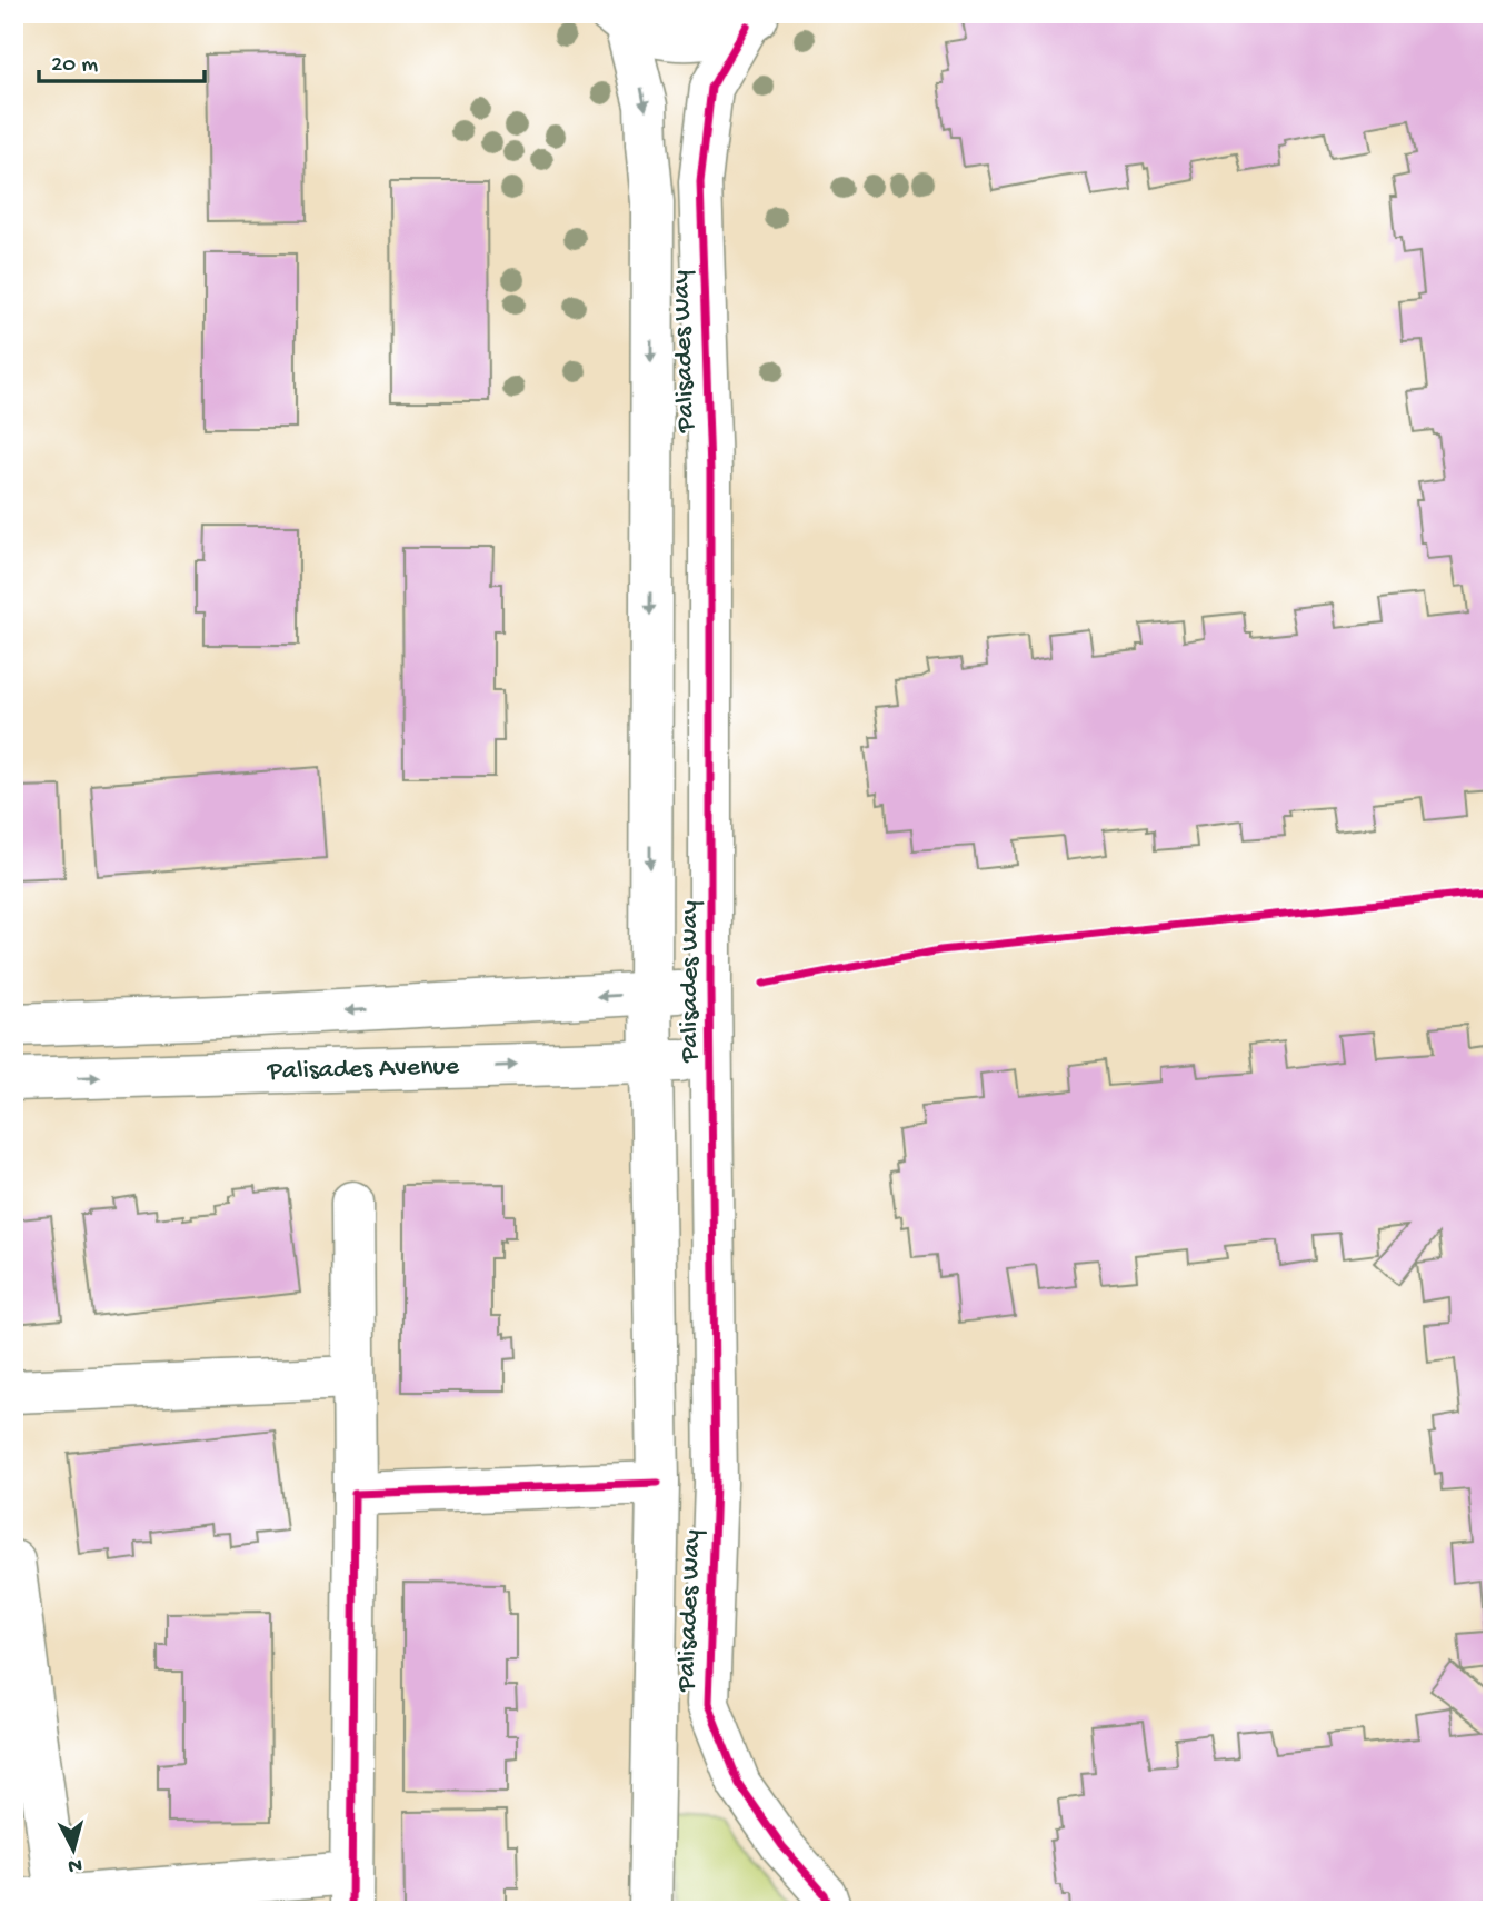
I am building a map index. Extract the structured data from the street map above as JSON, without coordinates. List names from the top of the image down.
{
  "streets": {
    "street": ["Palisades Way", "Palisades Avenue"]
  },
  "crossings": [
    ["Palisades Way", "Palisades Avenue"]
  ],
  "scale_bar": "20 m",
  "north": "bottom"
}
